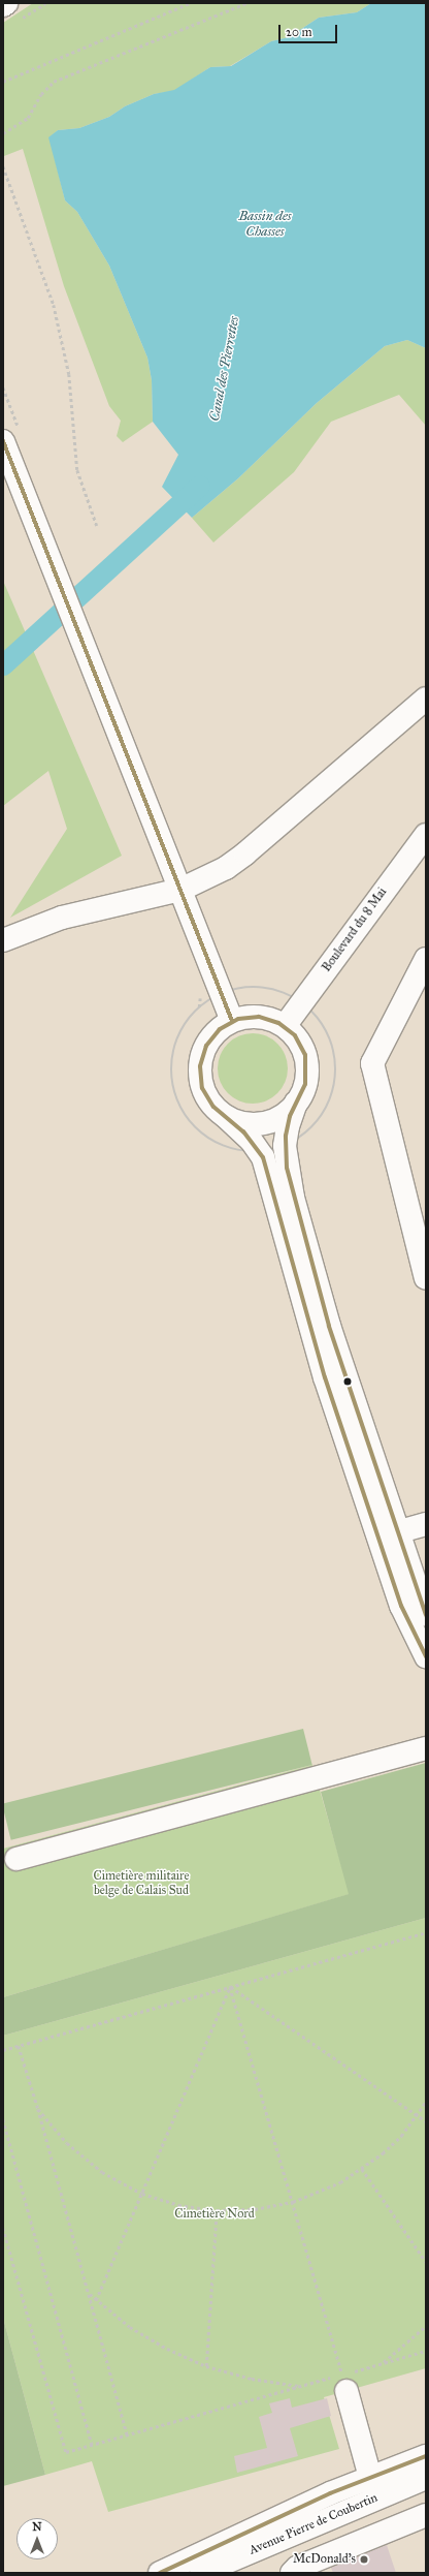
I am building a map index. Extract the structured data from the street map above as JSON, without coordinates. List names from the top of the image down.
{
  "streets": {
    "street": ["Boulevard du 8 Mai", "Avenue Pierre de Coubertin"]
  },
  "water": ["Bassin des Chasses", "Canal des Pierrettes"],
  "parks": ["Cimetière militaire belge de Calais Sud", "Cimetière Nord"],
  "places": ["McDonald's"],
  "scale_bar": "20 m",
  "north": "top"
}
